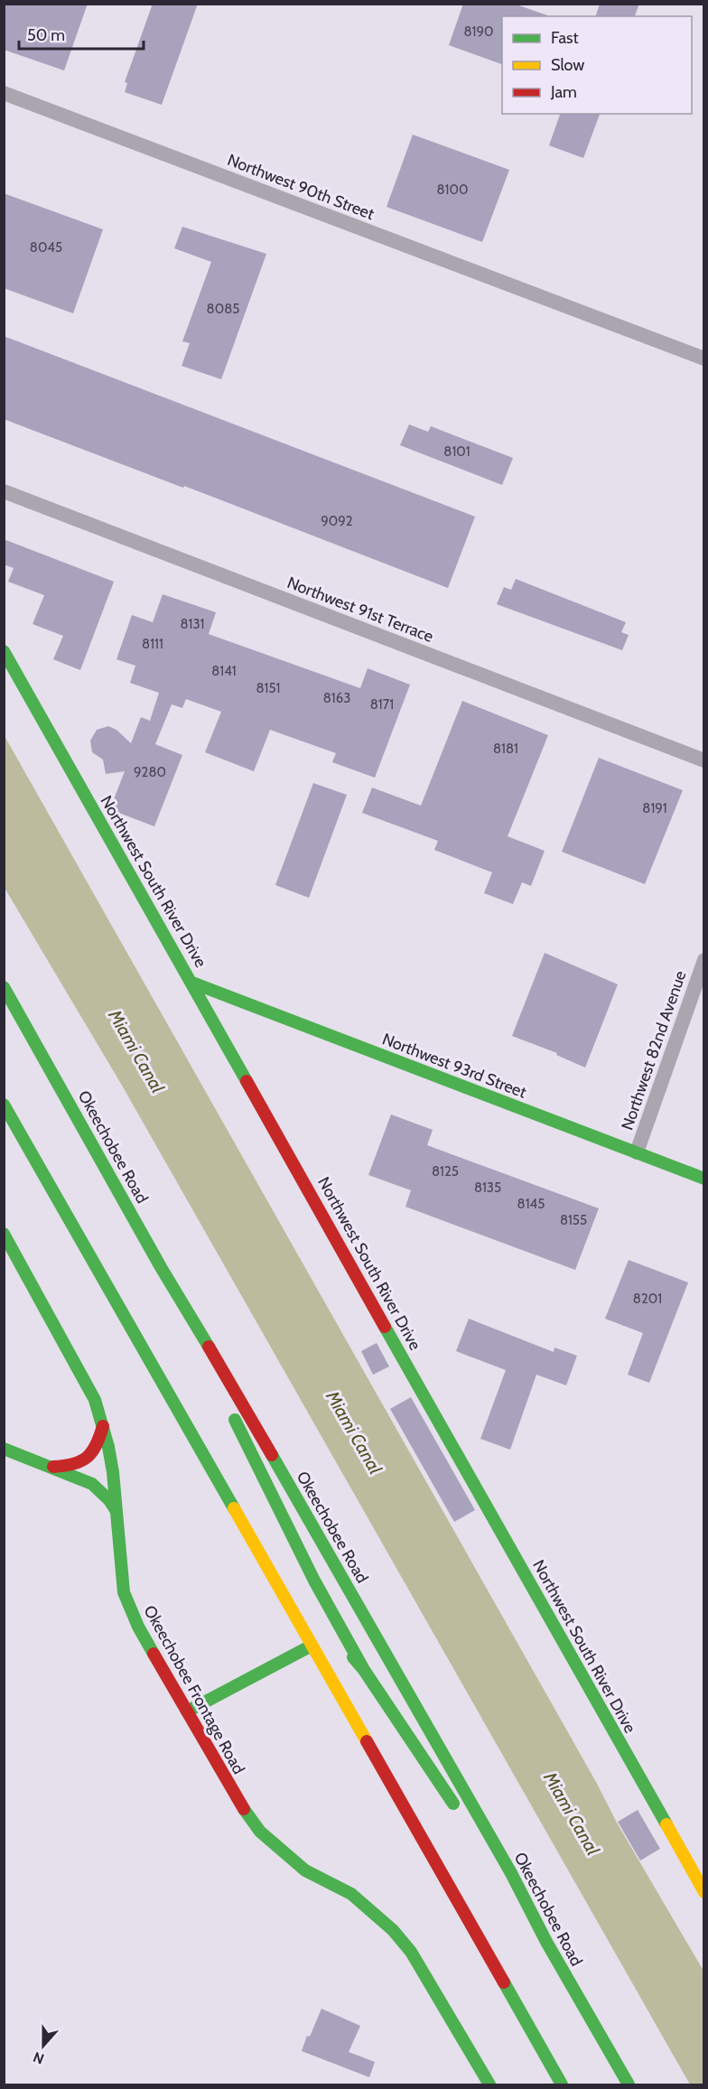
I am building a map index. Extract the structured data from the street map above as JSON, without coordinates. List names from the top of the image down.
{
  "streets": {
    "main road": [
      "Northwest South River Drive",
      "Northwest 93rd Street",
      "Okeechobee Road",
      "Okeechobee Frontage Road"
    ],
    "street": ["Northwest 90th Street", "Northwest 91st Terrace", "Northwest 82nd Avenue"]
  },
  "crossings": [
    ["Northwest South River Drive", "Northwest 93rd Street"],
    ["Northwest 82nd Avenue", "Northwest 93rd Street"]
  ],
  "water": ["Miami Canal"],
  "house_numbers": [
    "8190",
    "8100",
    "8045",
    "8085",
    "8101",
    "9092",
    "8131",
    "8111",
    "8141",
    "8151",
    "8163",
    "8171",
    "8181",
    "9280",
    "8191",
    "8125",
    "8135",
    "8145",
    "8155",
    "8201"
  ],
  "legend": ["Fast", "Slow", "Jam"],
  "scale_bar": "50 m",
  "north": "bottom"
}
